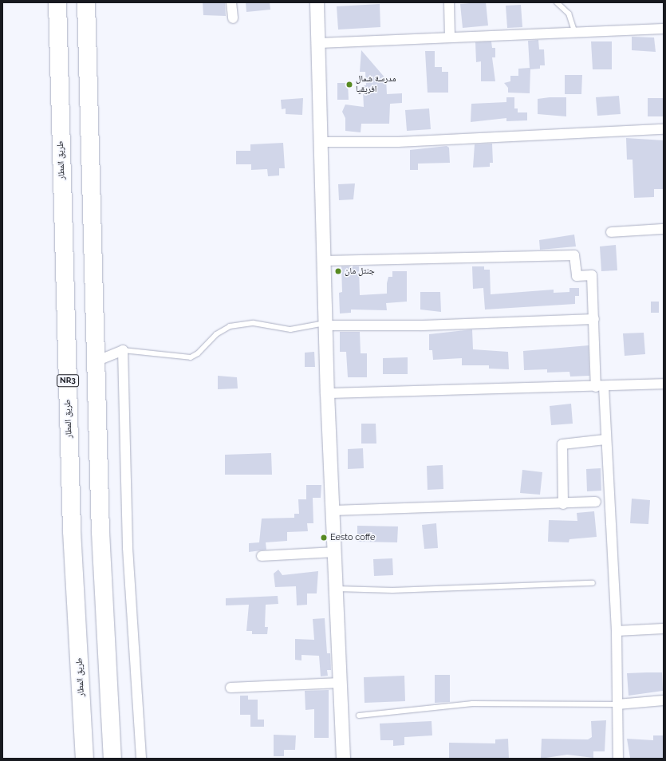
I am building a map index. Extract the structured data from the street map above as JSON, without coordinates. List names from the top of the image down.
{
  "streets": {
    "highway": ["طريق المطار", "NR3"]
  },
  "places": ["مدرسة شمال افريقيا", "جنتل مان", "Eesto coffe"]
}
